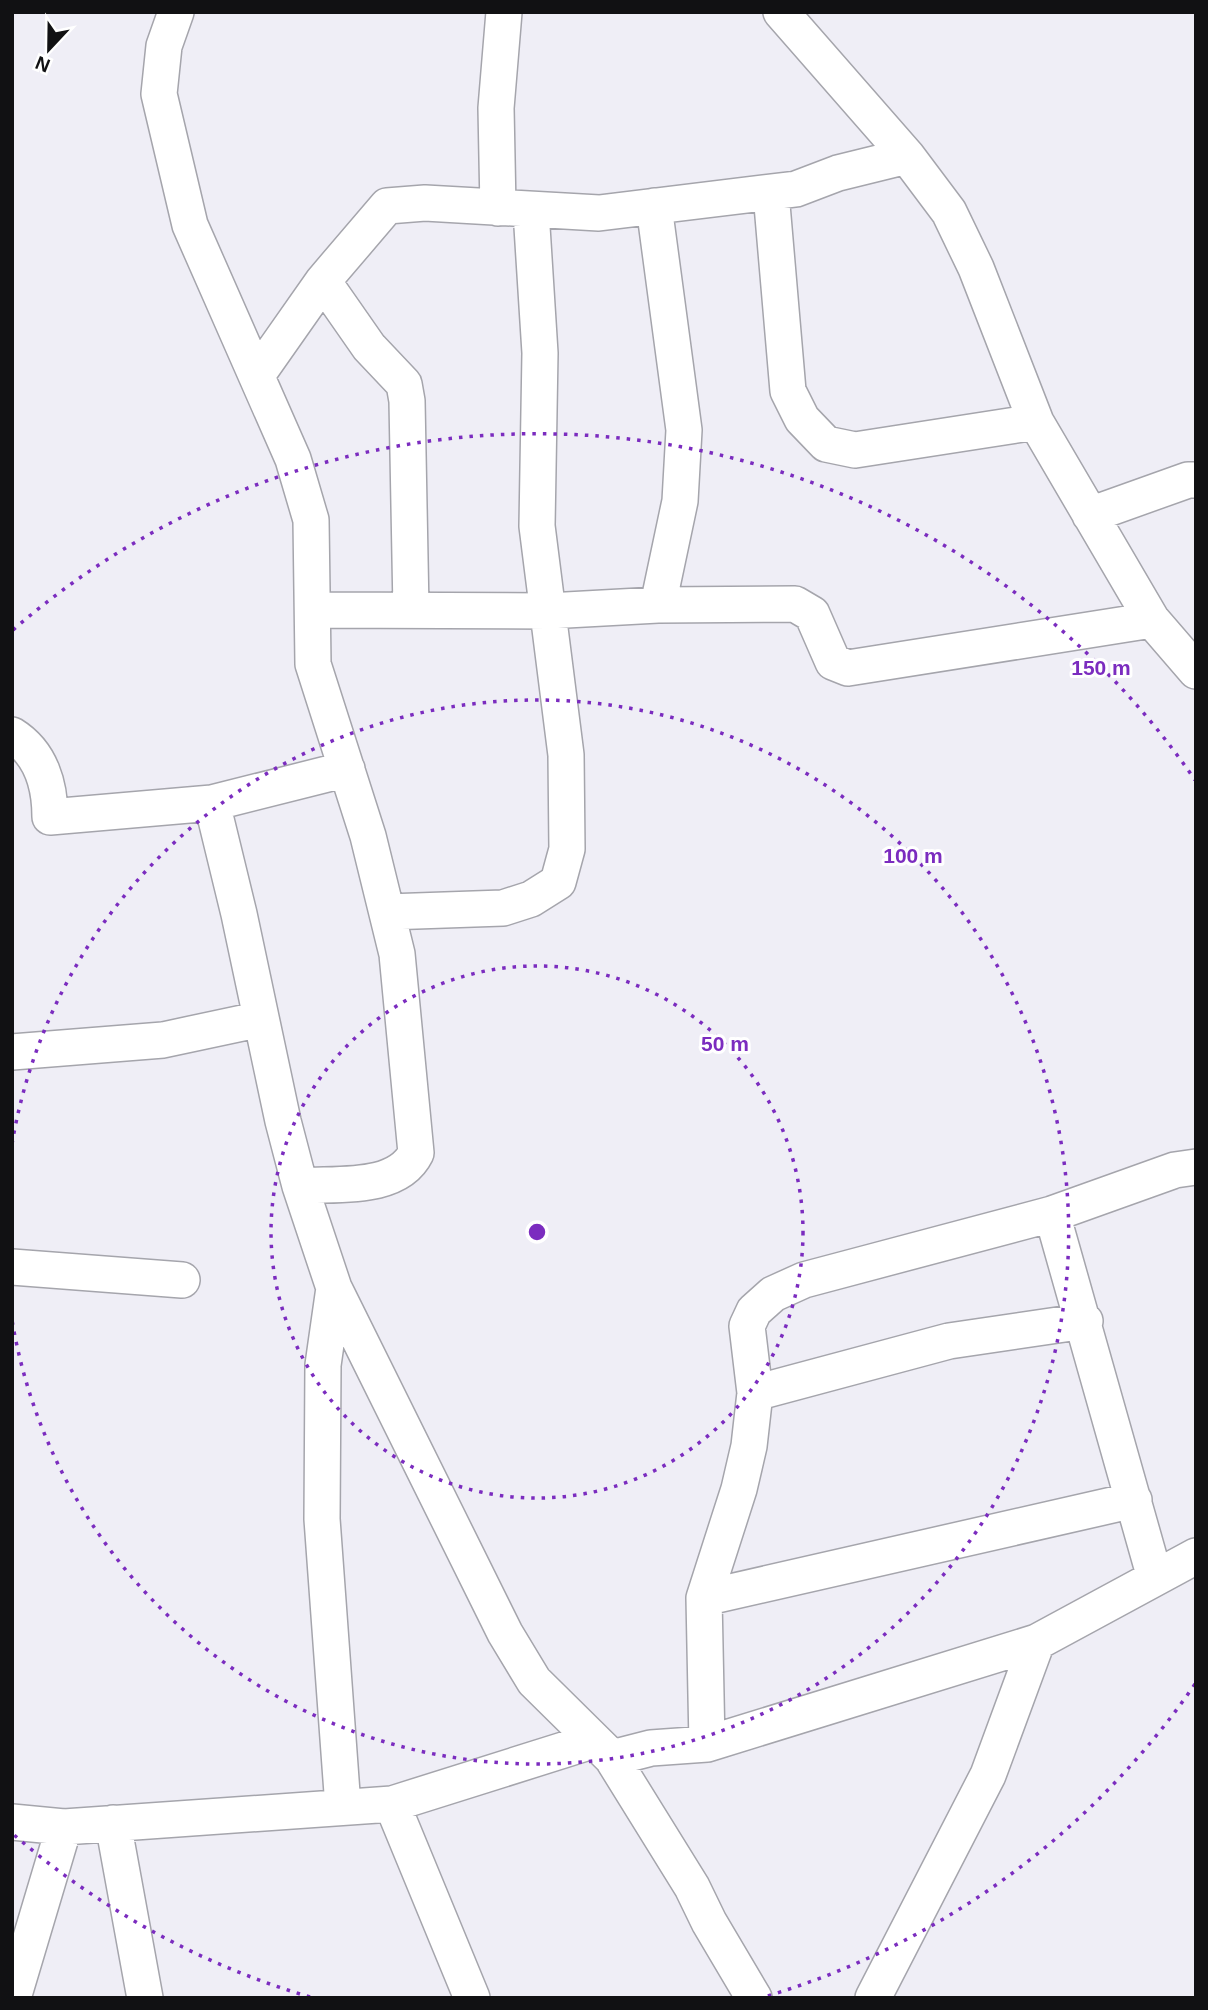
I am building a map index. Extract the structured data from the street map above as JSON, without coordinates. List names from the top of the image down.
{
  "north": "bottom",
  "rings": ["150 m", "100 m", "50 m"]
}
